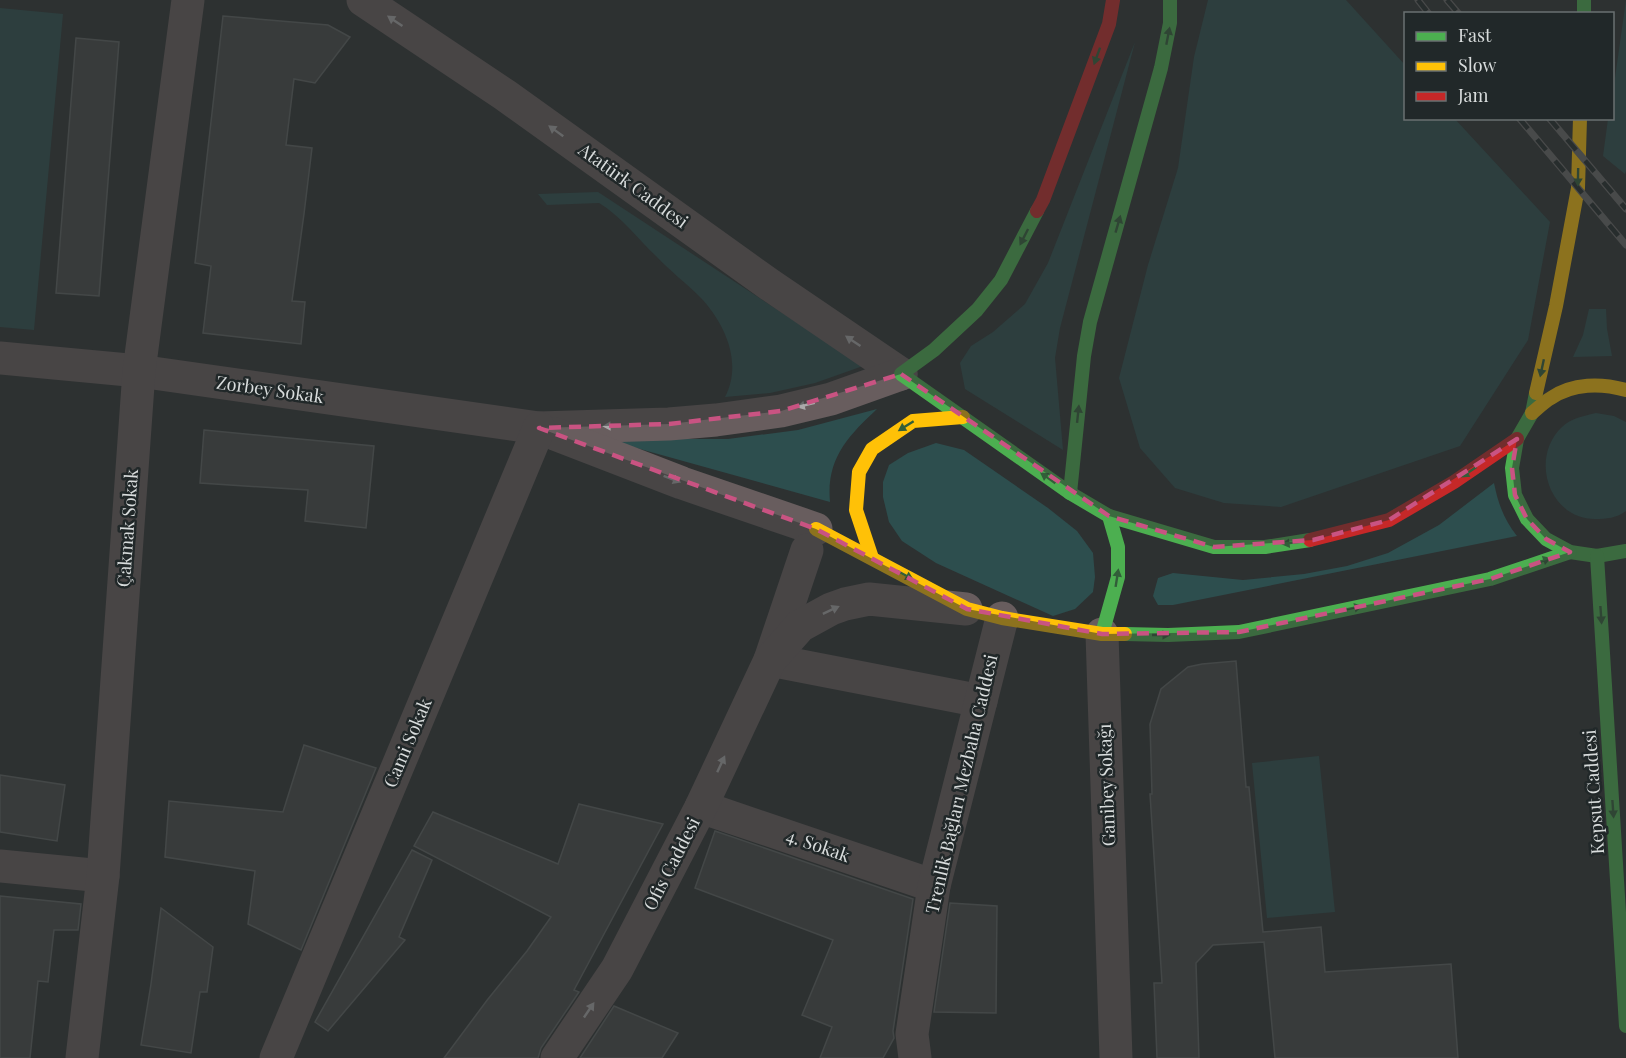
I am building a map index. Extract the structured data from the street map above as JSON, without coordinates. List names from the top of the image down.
{
  "streets": {
    "main road": ["Ganibey Sokağı", "Kepsut Caddesi"],
    "street": [
      "Atatürk Caddesi",
      "Zorbey Sokak",
      "Çakmak Sokak",
      "Cami Sokak",
      "Trenlik Bağları Mezbaha Caddesi",
      "4. Sokak",
      "Ofis Caddesi"
    ]
  },
  "crossings": [
    ["Zorbey Sokak", "Çakmak Sokak"],
    ["Zorbey Sokak", "Cami Sokak"],
    ["Trenlik Bağları Mezbaha Caddesi", "4. Sokak"],
    ["4. Sokak", "Ofis Caddesi"]
  ],
  "one_way": ["Kepsut Caddesi", "Ofis Caddesi"],
  "legend": ["Fast", "Slow", "Jam"]
}
